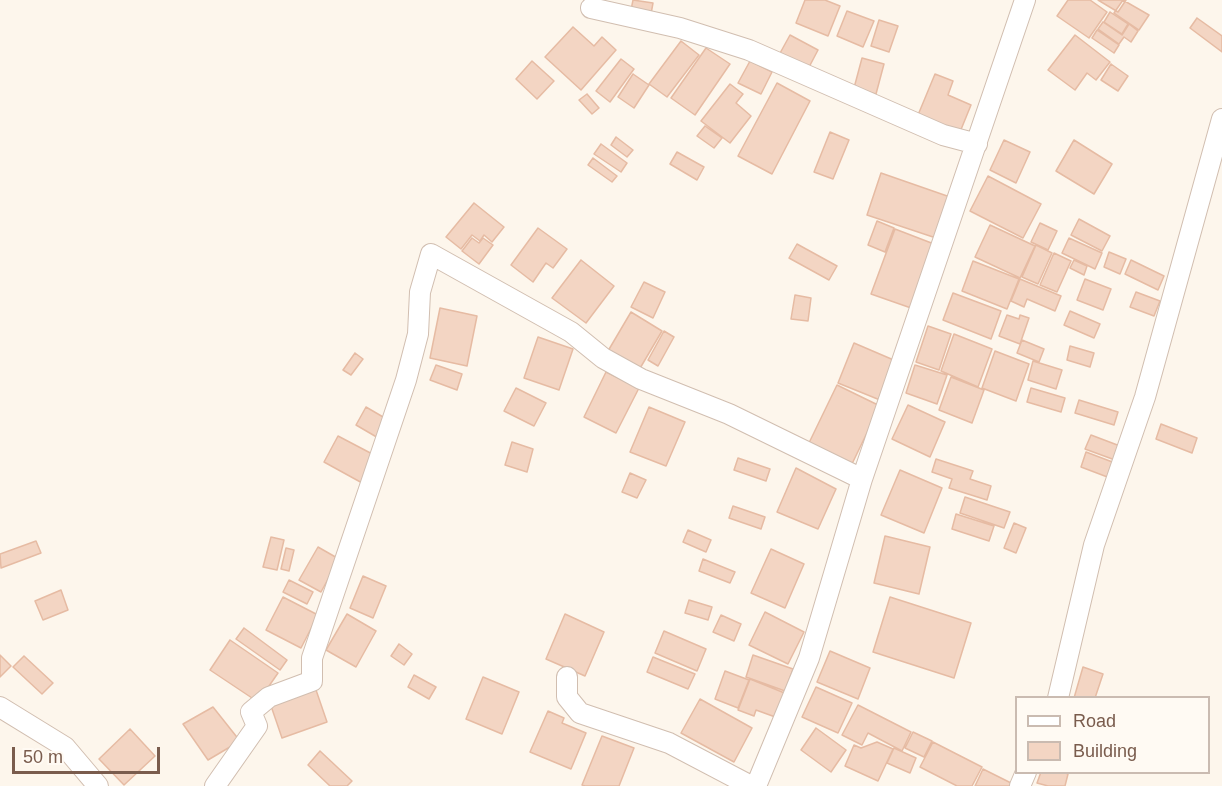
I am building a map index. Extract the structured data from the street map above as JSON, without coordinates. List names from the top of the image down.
{
  "legend": ["Road", "Building"],
  "scale_bar": "50 m"
}
